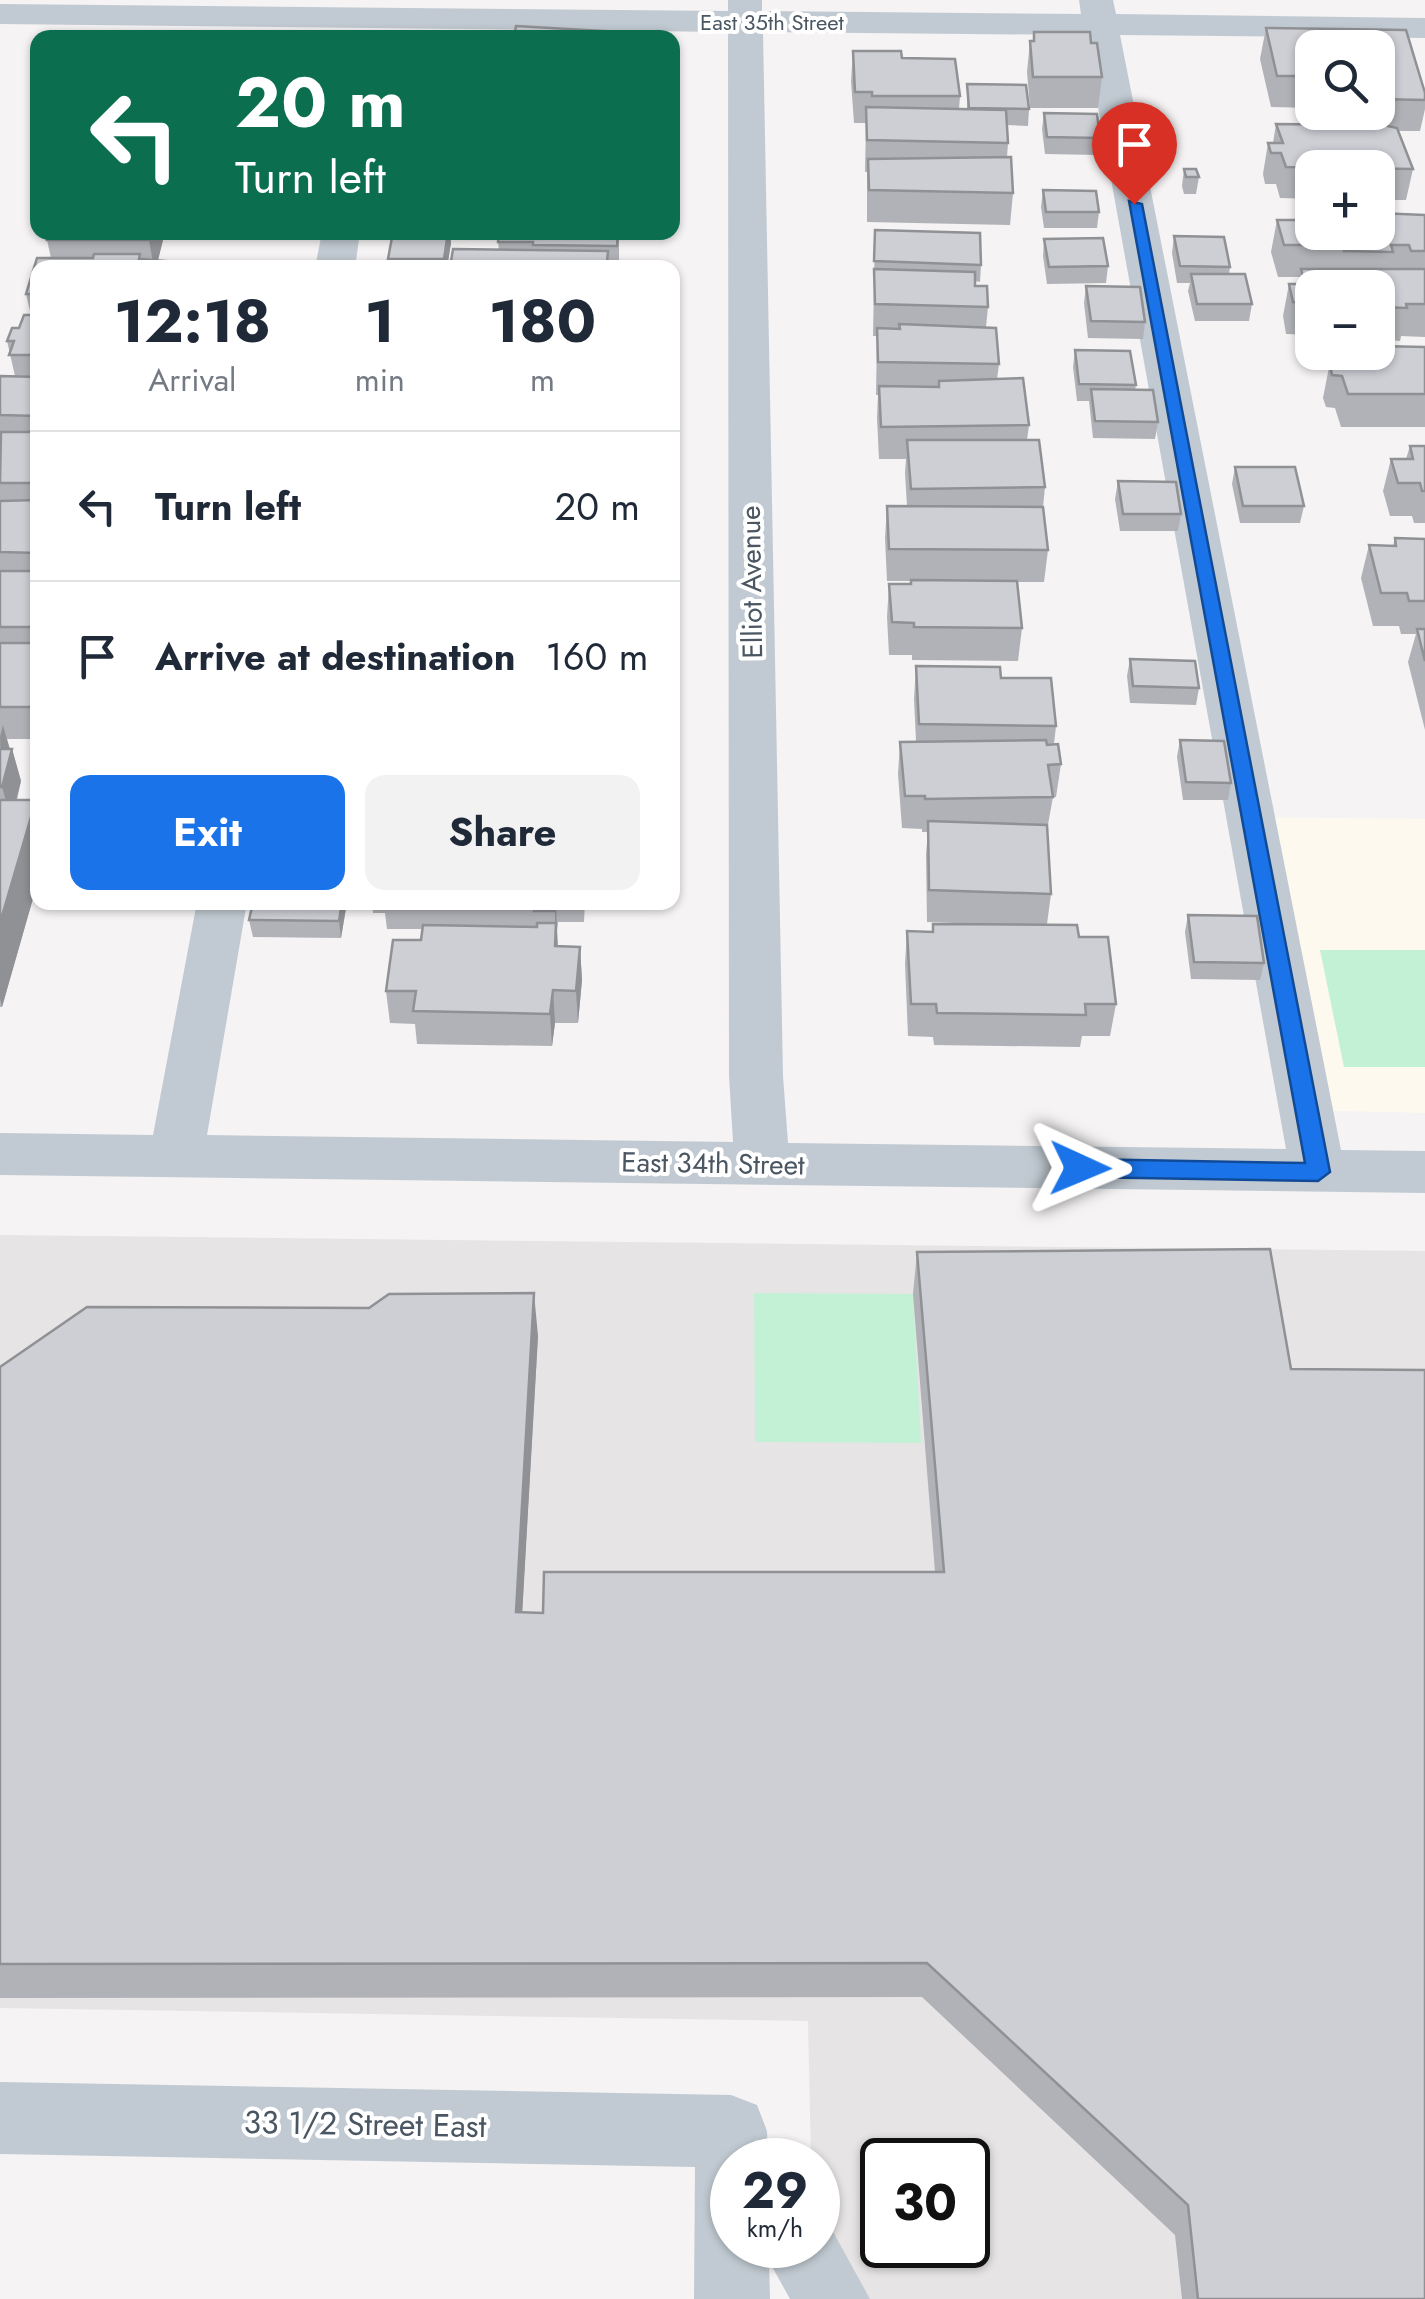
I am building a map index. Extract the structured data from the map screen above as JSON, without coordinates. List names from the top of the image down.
{
  "streets": {
    "street": [
      "East 35th Street",
      "Elliot Avenue",
      "East 34th Street",
      "33 1/2 Street East"
    ]
  },
  "crossings": [
    ["East 35th Street", "Elliot Avenue"],
    ["Elliot Avenue", "East 34th Street"]
  ],
  "page": {
    "map_buttons": ["+", "−"],
    "turn": ["20 m", "Turn left"],
    "eta": [
      "12:18",
      "Arrival",
      "1",
      "min",
      "180",
      "m"
    ],
    "list": [
      {
        "name": "Turn left",
        "value": "20 m"
      },
      {
        "name": "Arrive at destination",
        "value": "160 m"
      }
    ],
    "buttons": ["Exit", "Share"],
    "speed": "29 km/h",
    "limit": "30"
  }
}
